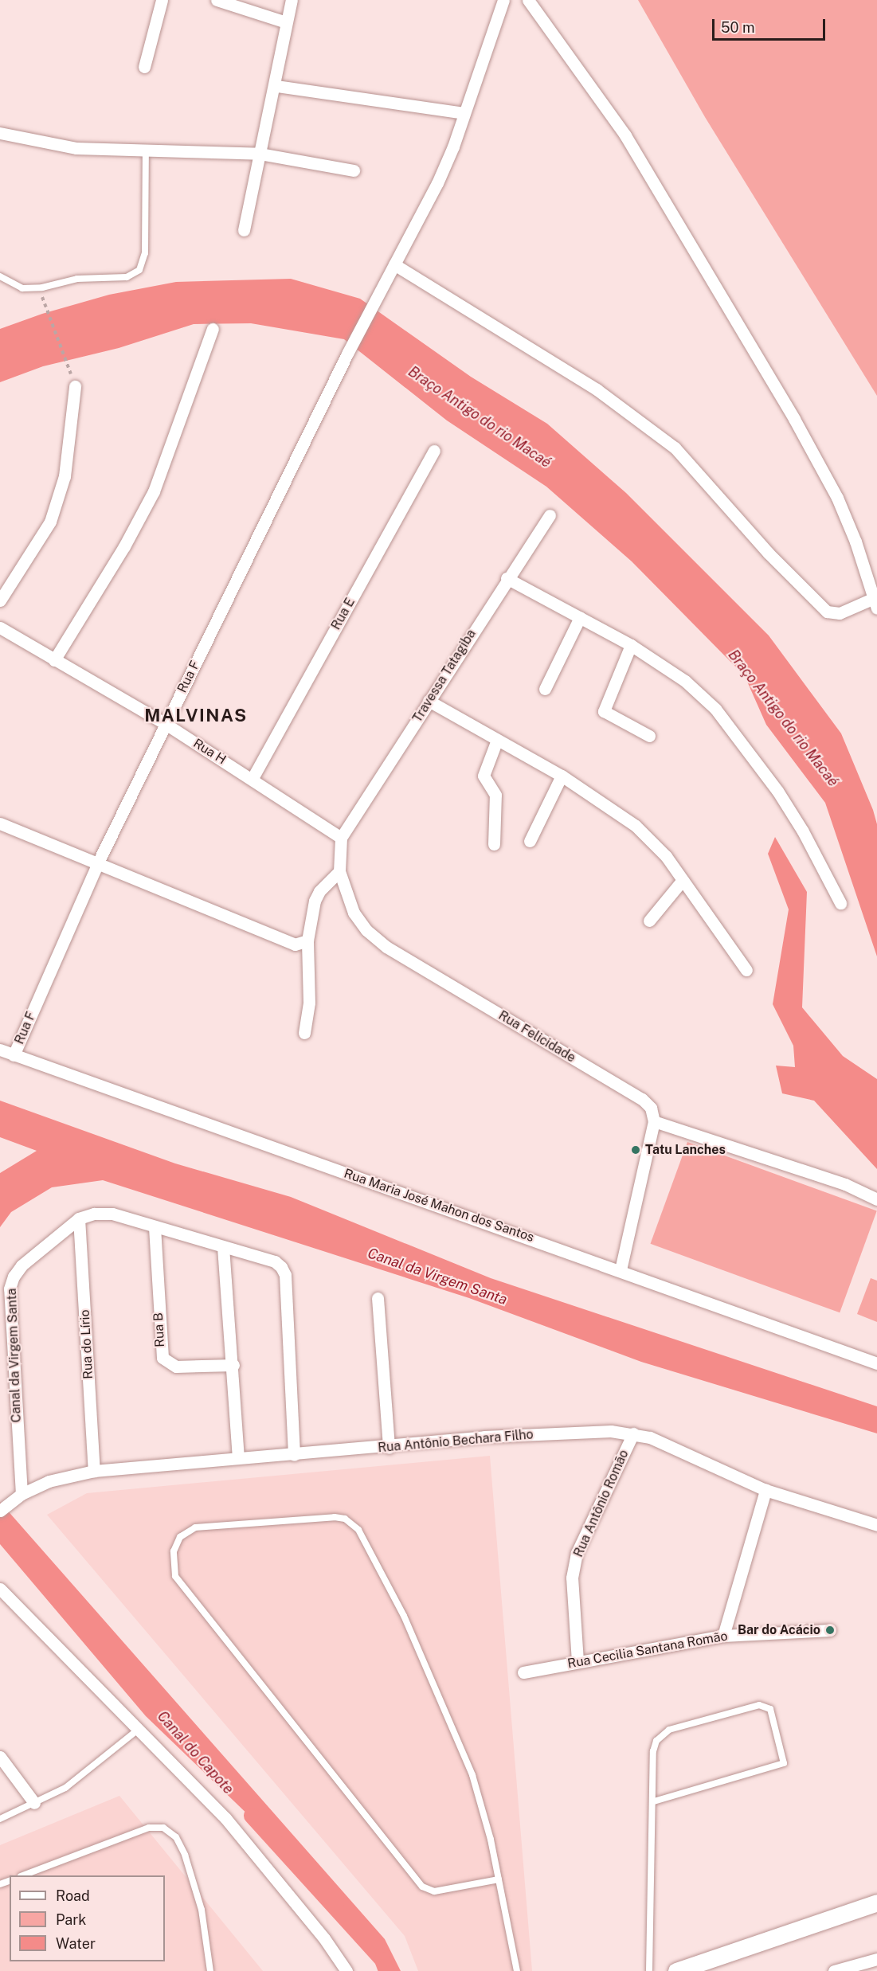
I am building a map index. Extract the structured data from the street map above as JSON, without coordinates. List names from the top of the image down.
{
  "streets": {
    "street": [
      "Rua E",
      "Travessa Tatagiba",
      "Rua F",
      "Rua H",
      "Rua Felicidade",
      "Rua Maria José Mahon dos Santos",
      "Rua B",
      "Rua do Lírio",
      "Canal da Virgem Santa",
      "Rua Antônio Bechara Filho",
      "Rua Antônio Romão",
      "Rua Cecilia Santana Romão"
    ]
  },
  "crossings": [
    ["Rua E", "Rua H"],
    ["Travessa Tatagiba", "Rua H"],
    ["Travessa Tatagiba", "Rua Felicidade"],
    ["Rua F", "Rua H"],
    ["Rua F", "Rua Maria José Mahon dos Santos"],
    ["Rua H", "Rua Felicidade"],
    ["Rua B", "Canal da Virgem Santa"],
    ["Rua do Lírio", "Canal da Virgem Santa"],
    ["Rua do Lírio", "Rua Antônio Bechara Filho"],
    ["Canal da Virgem Santa", "Rua Antônio Bechara Filho"],
    ["Rua Antônio Bechara Filho", "Rua Antônio Romão"],
    ["Rua Antônio Romão", "Rua Cecilia Santana Romão"]
  ],
  "districts": ["MALVINAS"],
  "water": ["Braço Antigo do rio Macaé", "Canal da Virgem Santa", "Canal do Capote"],
  "places": ["Tatu Lanches", "Bar do Acácio"],
  "legend": ["Road", "Park", "Water"],
  "scale_bar": "50 m"
}
